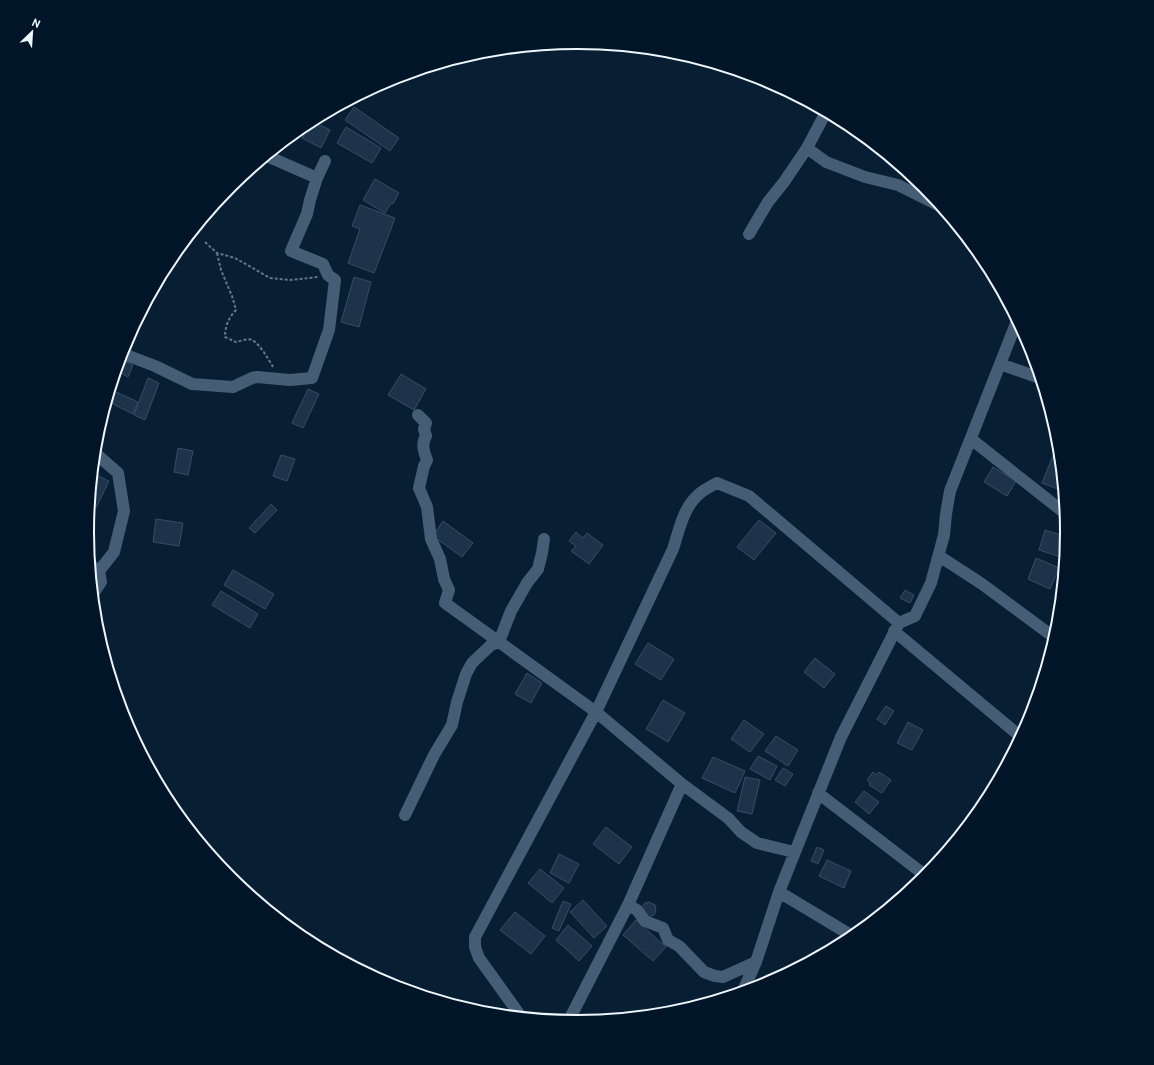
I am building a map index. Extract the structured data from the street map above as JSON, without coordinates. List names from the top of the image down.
{
  "north": "top right"
}
